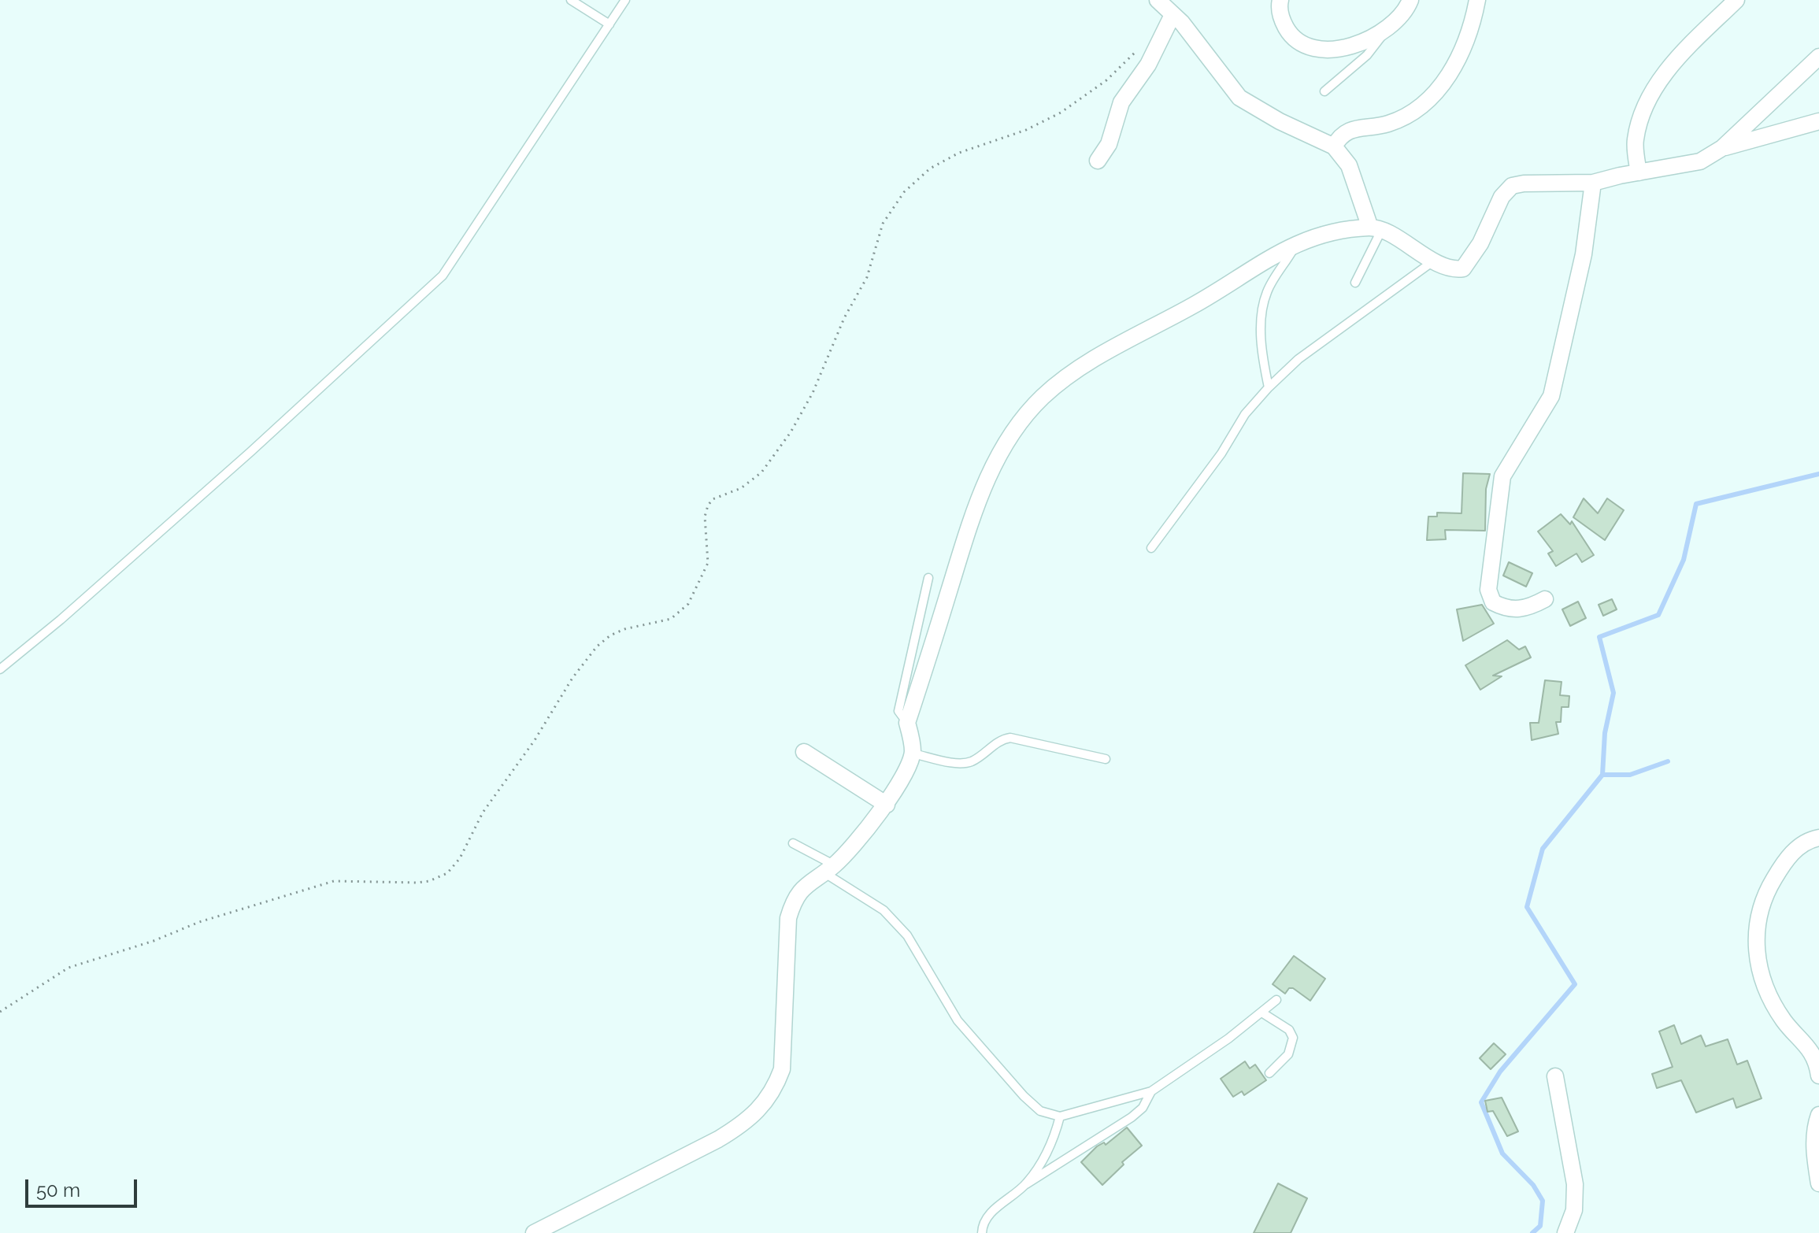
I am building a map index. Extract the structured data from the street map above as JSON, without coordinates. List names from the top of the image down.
{
  "scale_bar": "50 m"
}
